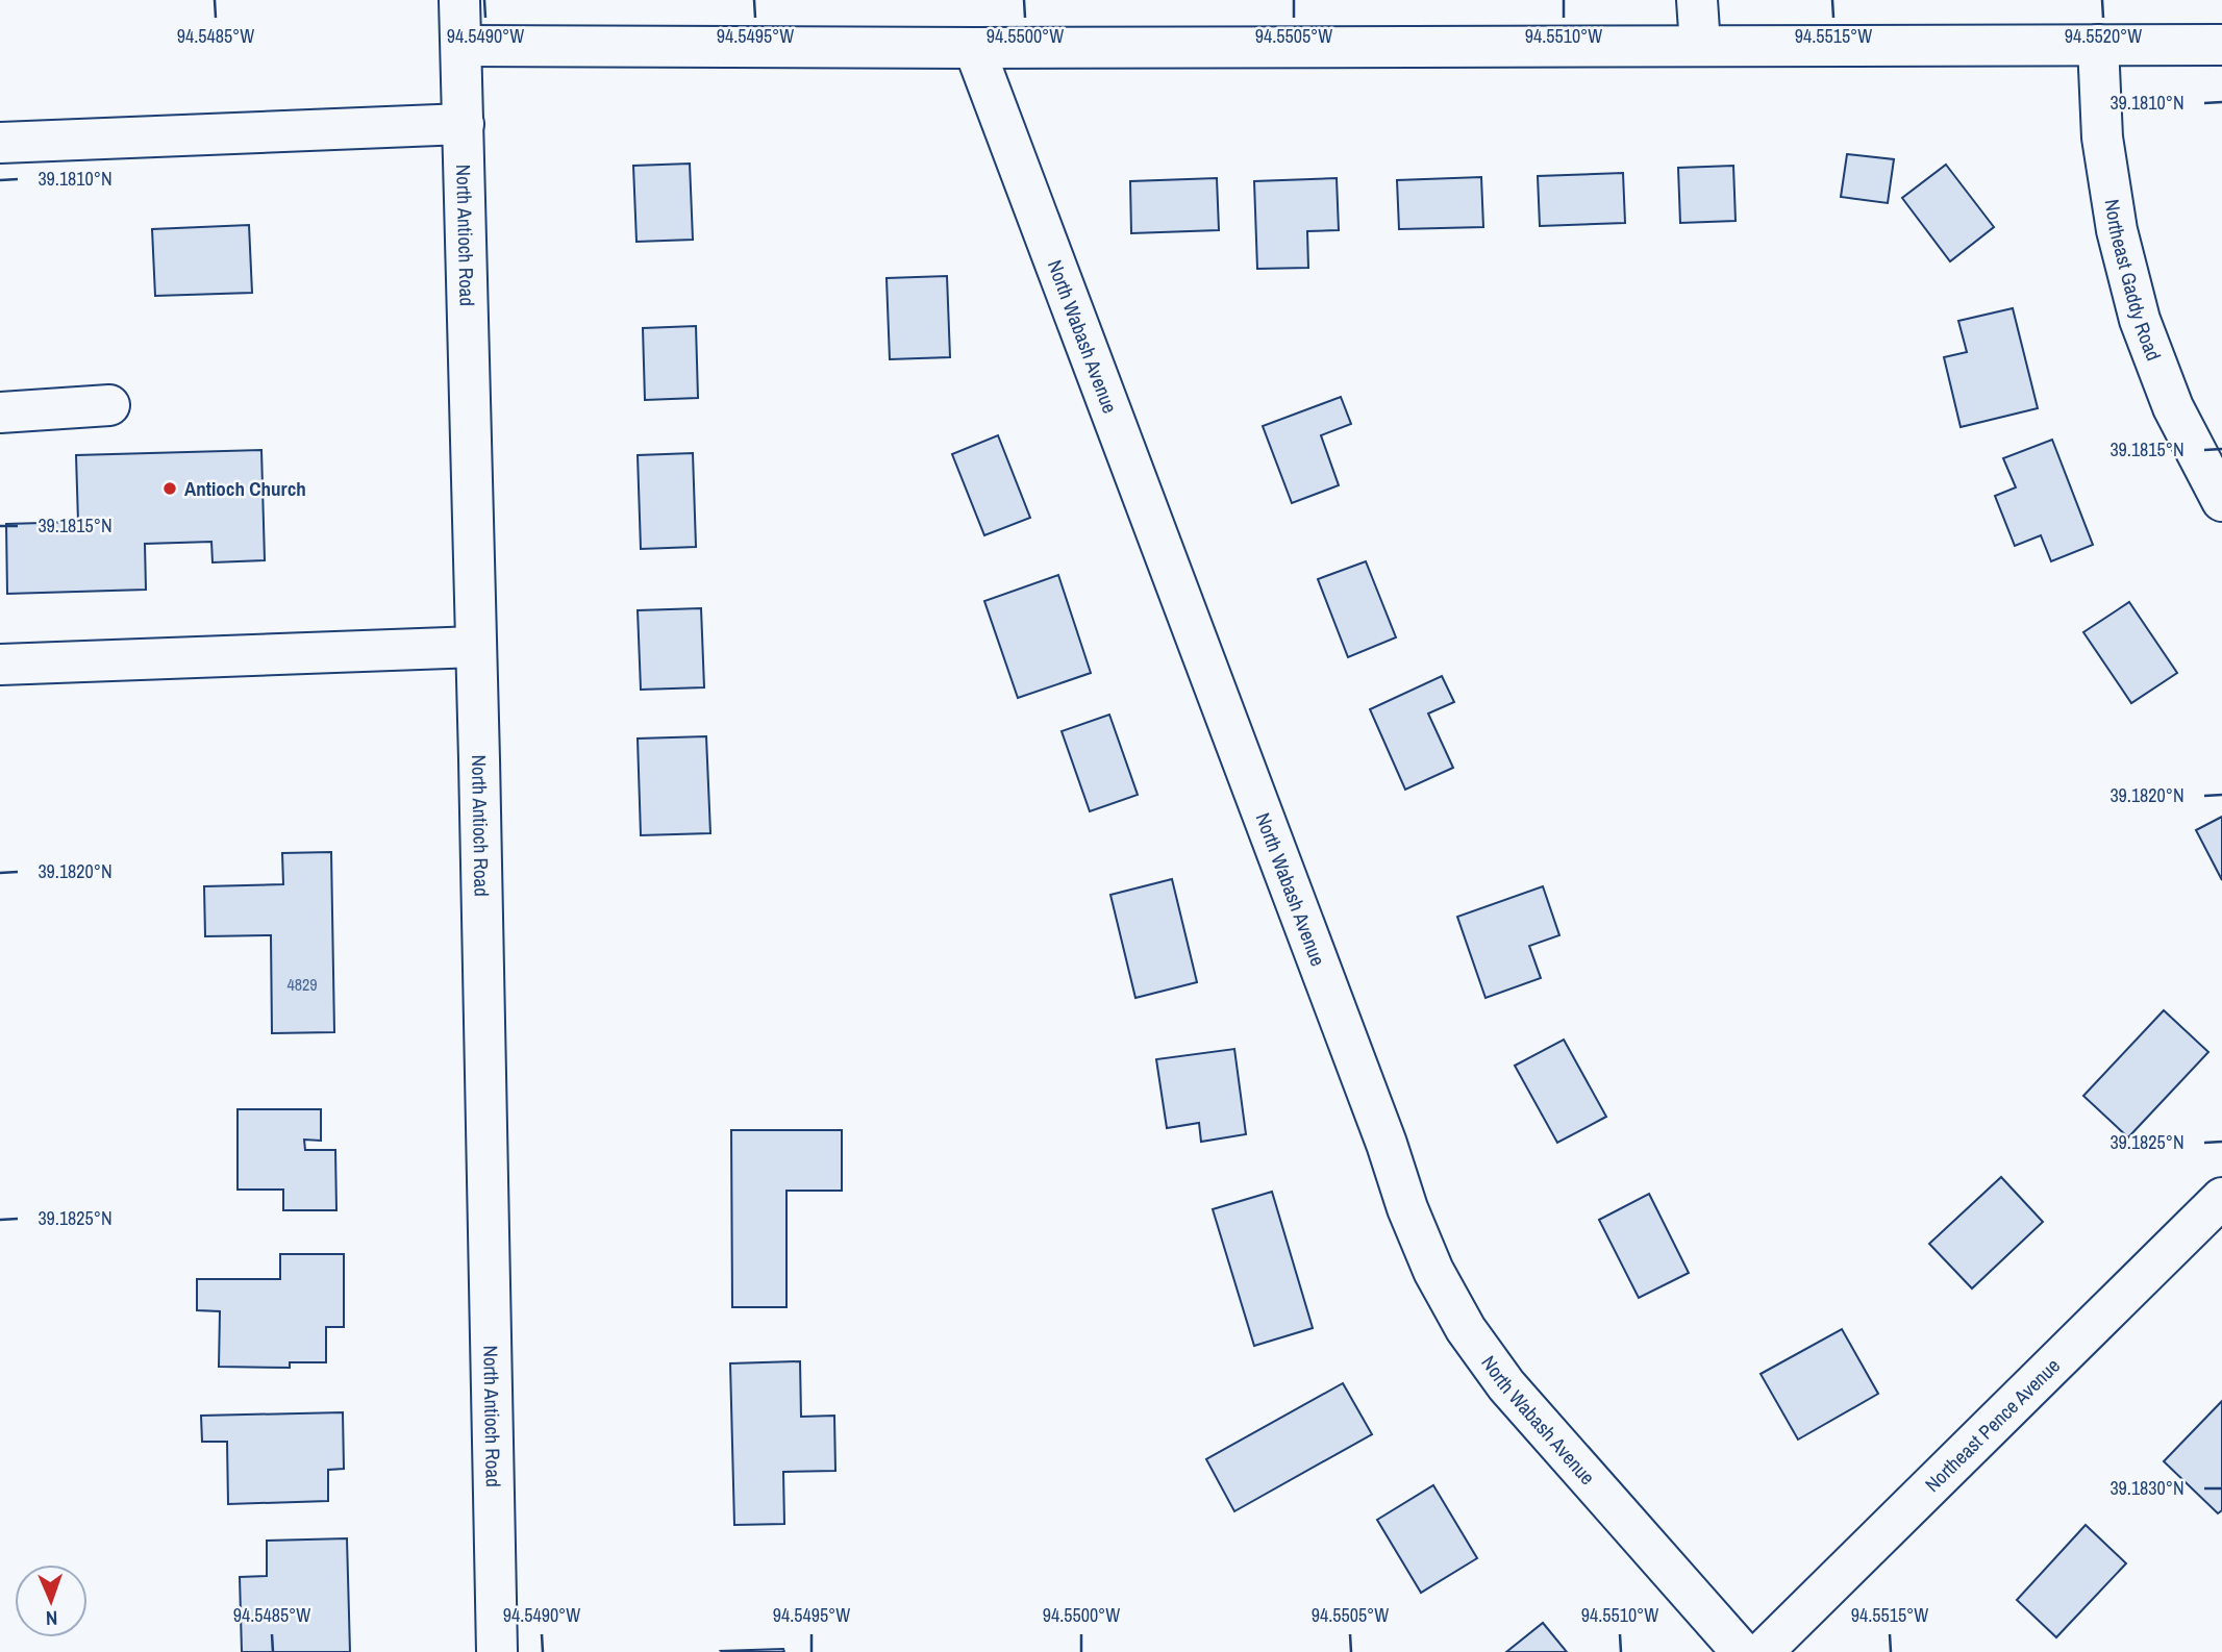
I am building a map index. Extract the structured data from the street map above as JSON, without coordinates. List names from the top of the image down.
{
  "streets": {
    "street": [
      "North Antioch Road",
      "Northeast Gaddy Road",
      "North Wabash Avenue",
      "Northeast Pence Avenue"
    ]
  },
  "places": ["Antioch Church"],
  "house_numbers": ["4829"],
  "north": "bottom",
  "coordinates": [
    "94.5485°W",
    "94.5490°W",
    "94.5495°W",
    "94.5500°W",
    "94.5505°W",
    "94.5510°W",
    "94.5515°W",
    "94.5520°W",
    "39.1810°N",
    "39.1815°N",
    "39.1820°N",
    "39.1825°N",
    "39.1830°N"
  ]
}
